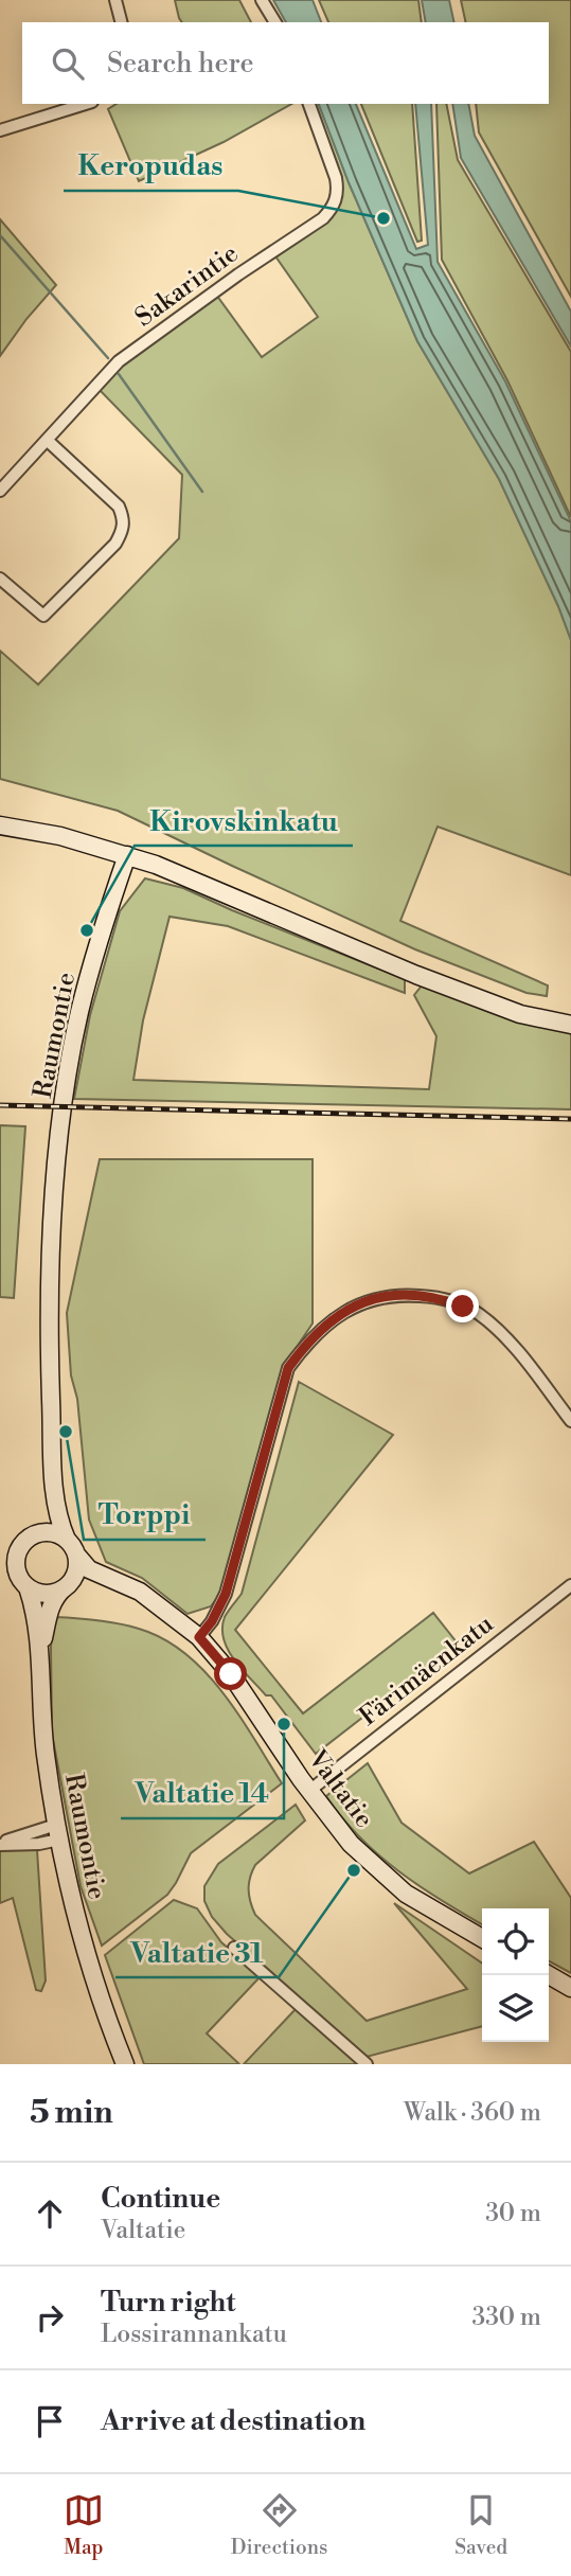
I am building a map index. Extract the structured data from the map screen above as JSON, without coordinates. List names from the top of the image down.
{
  "streets": {
    "main road": ["Raumontie", "Valtatie"],
    "street": ["Sakarintie", "Färimäenkatu"]
  },
  "crossings": [
    ["Raumontie", "Valtatie"],
    ["Färimäenkatu", "Valtatie"]
  ],
  "places": [
    "Keropudas",
    "Kirovskinkatu",
    "Torppi",
    "Valtatie 14",
    "Valtatie 31"
  ],
  "page": {
    "search": "Search here",
    "heading": ["5 min", "Walk · 360 m"],
    "list": [
      ["Continue", "Valtatie", "30 m"],
      ["Turn right", "Lossirannankatu", "330 m"],
      "Arrive at destination"
    ],
    "nav": ["Map", "Directions", "Saved"]
  }
}
